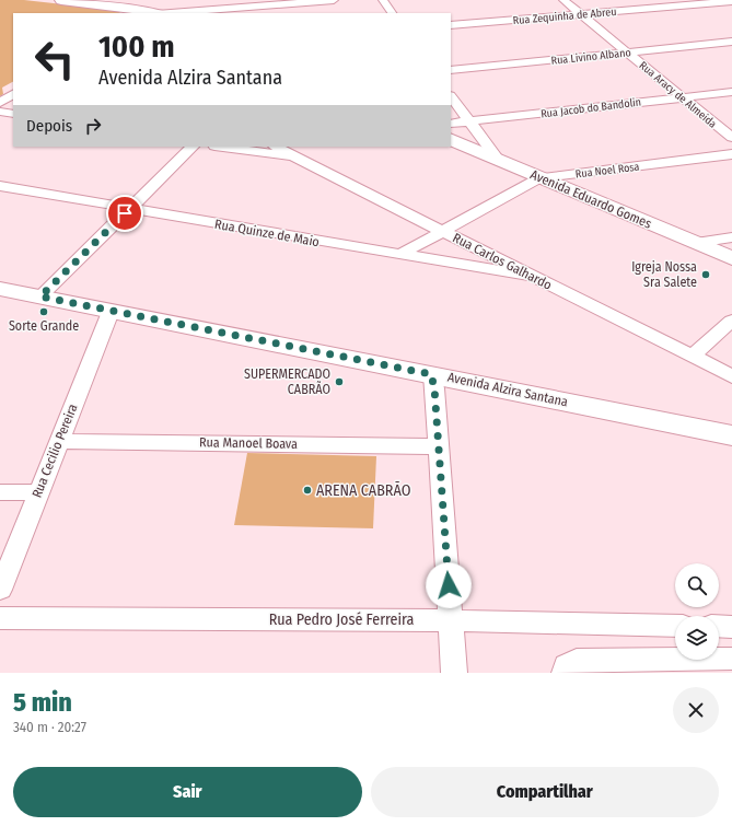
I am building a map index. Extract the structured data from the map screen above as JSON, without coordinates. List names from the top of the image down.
{
  "streets": {
    "main road": ["Avenida Eduardo Gomes", "Avenida Alzira Santana"],
    "street": [
      "Rua Zequinha de Abreu",
      "Rua Livino Albano",
      "Rua Aracy de Almeida",
      "Rua Jacob do Bandolin",
      "Rua Noel Rosa",
      "Rua Quinze de Maio",
      "Rua Carlos Galhardo",
      "Rua Manoel Boava",
      "Rua Cecilio Pereira",
      "Rua Pedro José Ferreira"
    ]
  },
  "crossings": [
    ["Rua Zequinha de Abreu", "Rua Aracy de Almeida"],
    ["Rua Livino Albano", "Rua Aracy de Almeida"],
    ["Rua Aracy de Almeida", "Rua Jacob do Bandolin"],
    ["Rua Noel Rosa", "Avenida Eduardo Gomes"],
    ["Rua Noel Rosa", "Rua Quinze de Maio"],
    ["Rua Noel Rosa", "Rua Carlos Galhardo"],
    ["Rua Quinze de Maio", "Rua Carlos Galhardo"],
    ["Avenida Alzira Santana", "Rua Cecilio Pereira"],
    ["Rua Manoel Boava", "Rua Cecilio Pereira"]
  ],
  "places": [
    "Igreja Nossa Sra Salete",
    "Sorte Grande",
    "SUPERMERCADO CABRÃO",
    "ARENA CABRÃO"
  ],
  "page": {
    "turn": ["100 m", "Avenida Alzira Santana"],
    "then": "Depois",
    "heading": ["5 min", "340 m · 20:27"],
    "buttons": ["Sair", "Compartilhar"]
  }
}
